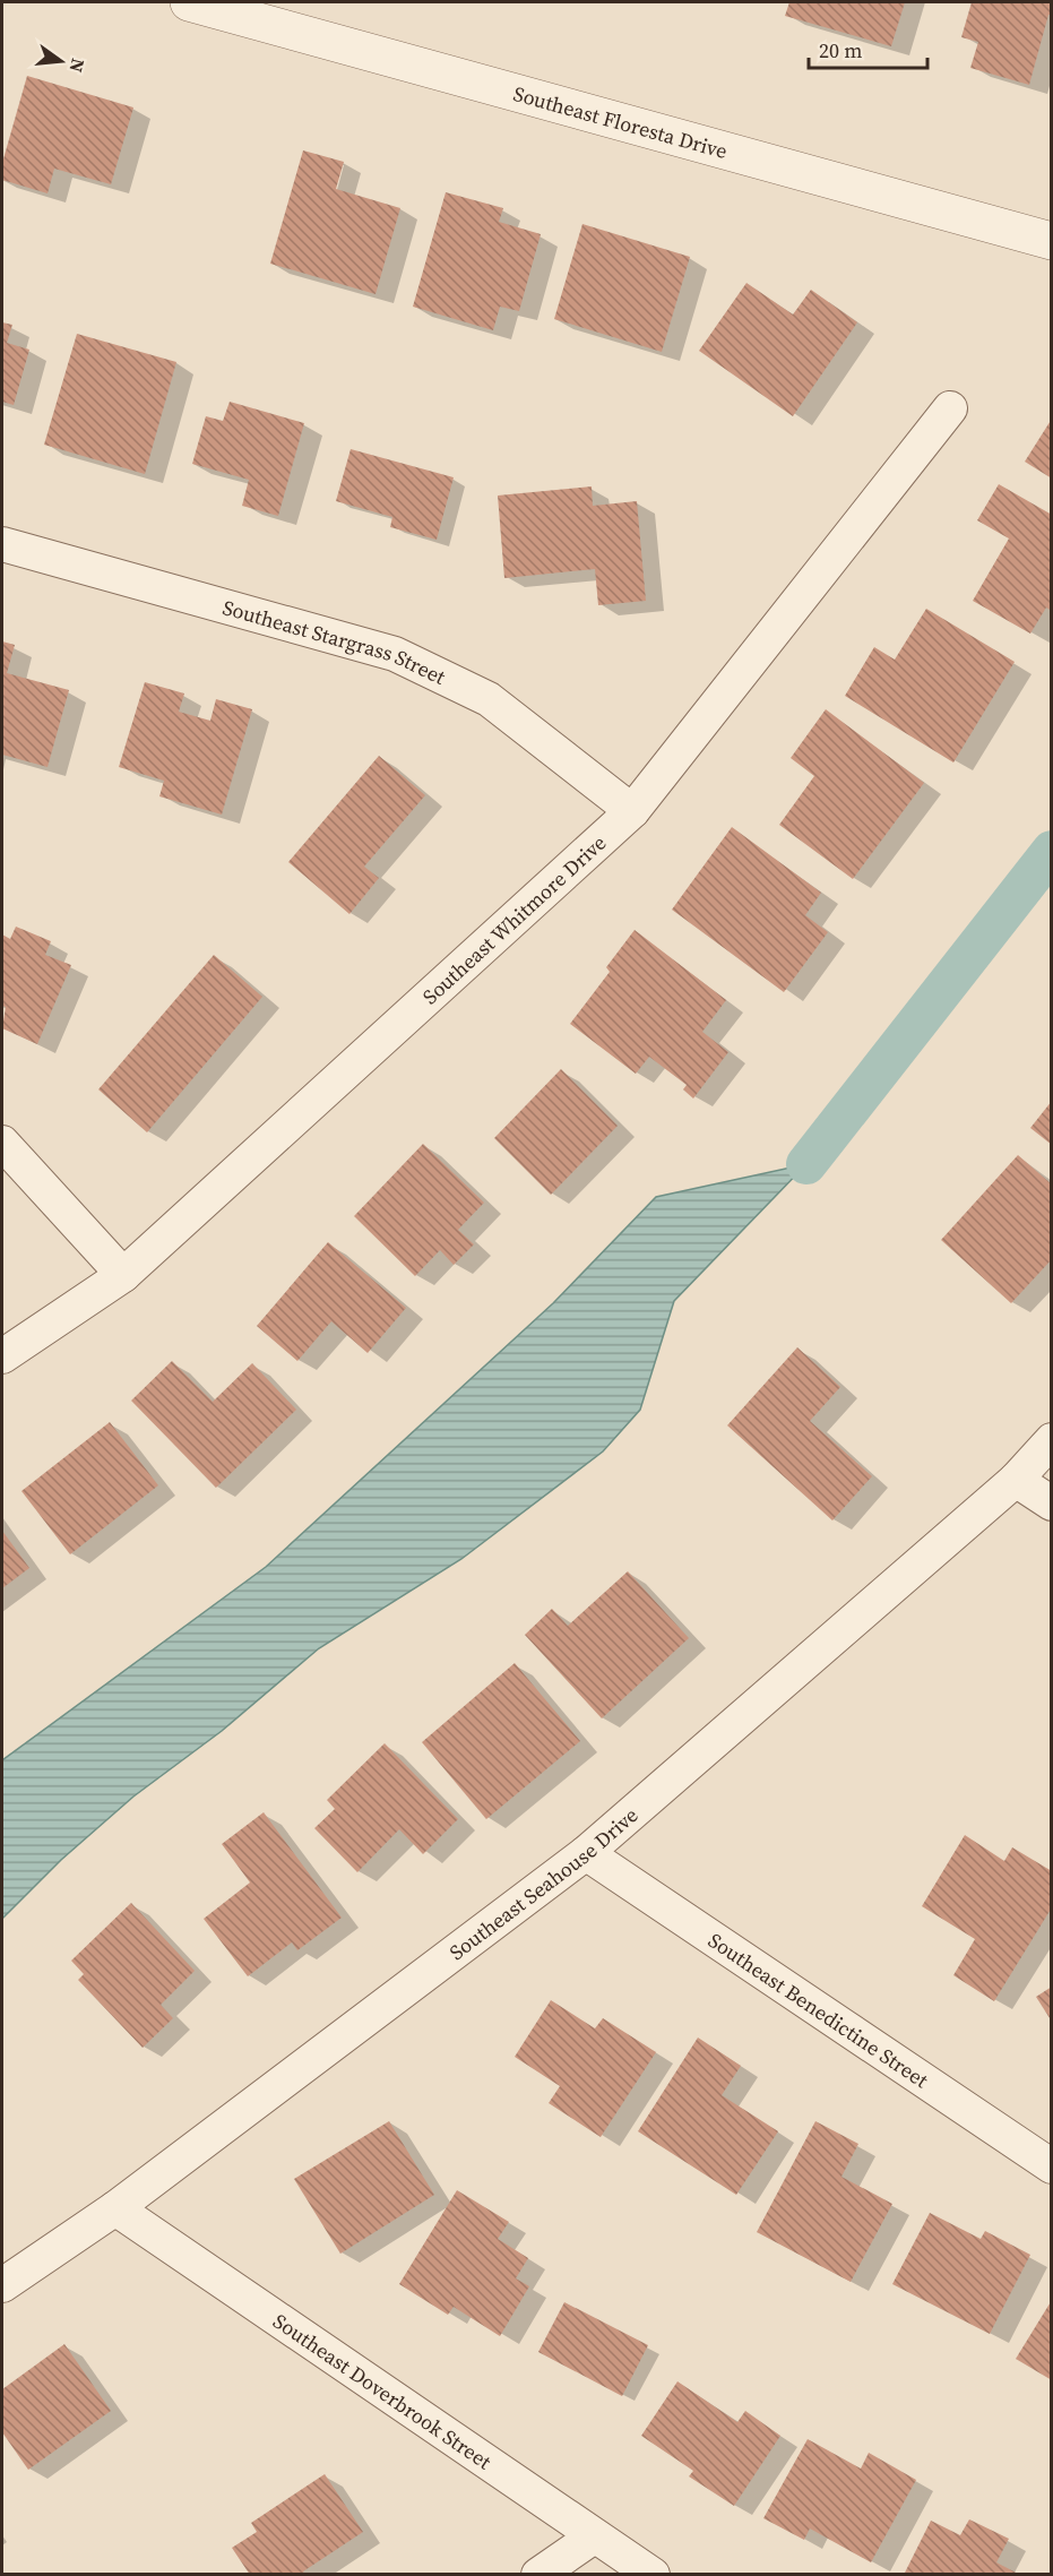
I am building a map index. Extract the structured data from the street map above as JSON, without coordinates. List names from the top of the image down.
{
  "streets": {
    "street": [
      "Southeast Floresta Drive",
      "Southeast Stargrass Street",
      "Southeast Whitmore Drive",
      "Southeast Seahouse Drive",
      "Southeast Benedictine Street",
      "Southeast Doverbrook Street"
    ]
  },
  "crossings": [
    ["Southeast Stargrass Street", "Southeast Whitmore Drive"],
    ["Southeast Seahouse Drive", "Southeast Benedictine Street"],
    ["Southeast Seahouse Drive", "Southeast Doverbrook Street"]
  ],
  "scale_bar": "20 m",
  "north": "right"
}
